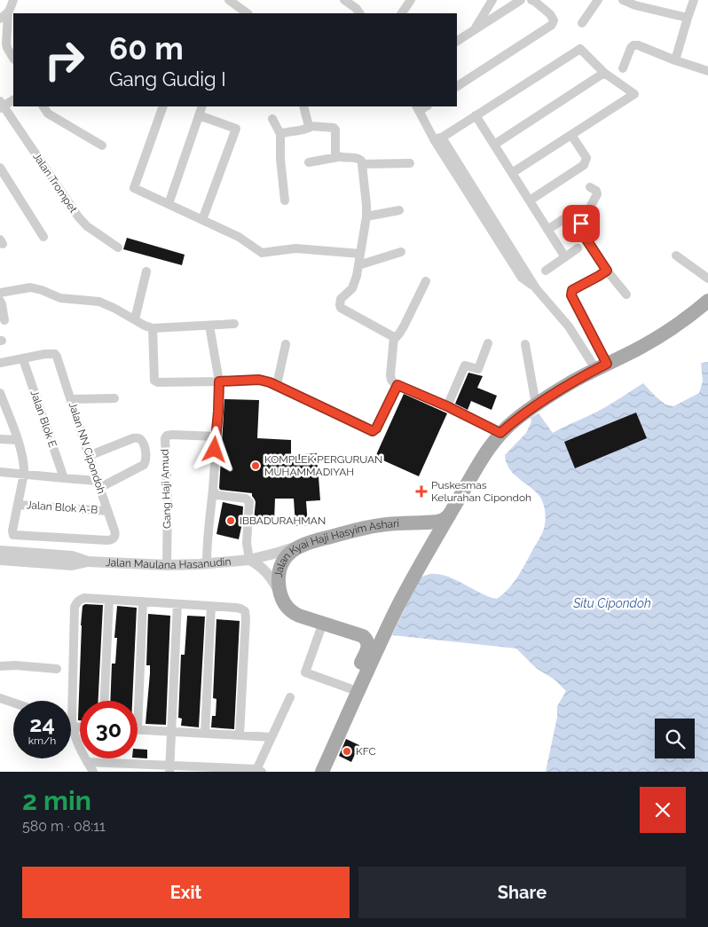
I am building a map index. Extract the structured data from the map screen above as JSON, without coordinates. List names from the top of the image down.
{
  "streets": {
    "main road": ["Jalan Kyai Haji Hasyim Ashari"],
    "street": [
      "Jalan Trompet",
      "Jalan Blok E",
      "Jalan NN Cipondoh",
      "Gang Haji Amud",
      "Jalan Blok A-B",
      "Jalan Maulana Hasanudin"
    ]
  },
  "crossings": [
    ["Jalan Blok E", "Jalan NN Cipondoh"],
    ["Jalan NN Cipondoh", "Jalan Blok A-B"],
    ["Gang Haji Amud", "Jalan Maulana Hasanudin"],
    ["Jalan Kyai Haji Hasyim Ashari", "Jalan Maulana Hasanudin"]
  ],
  "water": ["Situ Cipondoh"],
  "places": {
    "other": ["KOMPLEK PERGURUAN MUHAMMADIYAH", "IBBADURAHMAN", "KFC"],
    "health": ["Puskesmas Kelurahan Cipondoh"]
  },
  "page": {
    "turn": ["60 m", "Gang Gudig I"],
    "speed": "24 km/h",
    "limit": "30",
    "heading": ["2 min", "580 m · 08:11"],
    "buttons": ["Exit", "Share"]
  }
}
